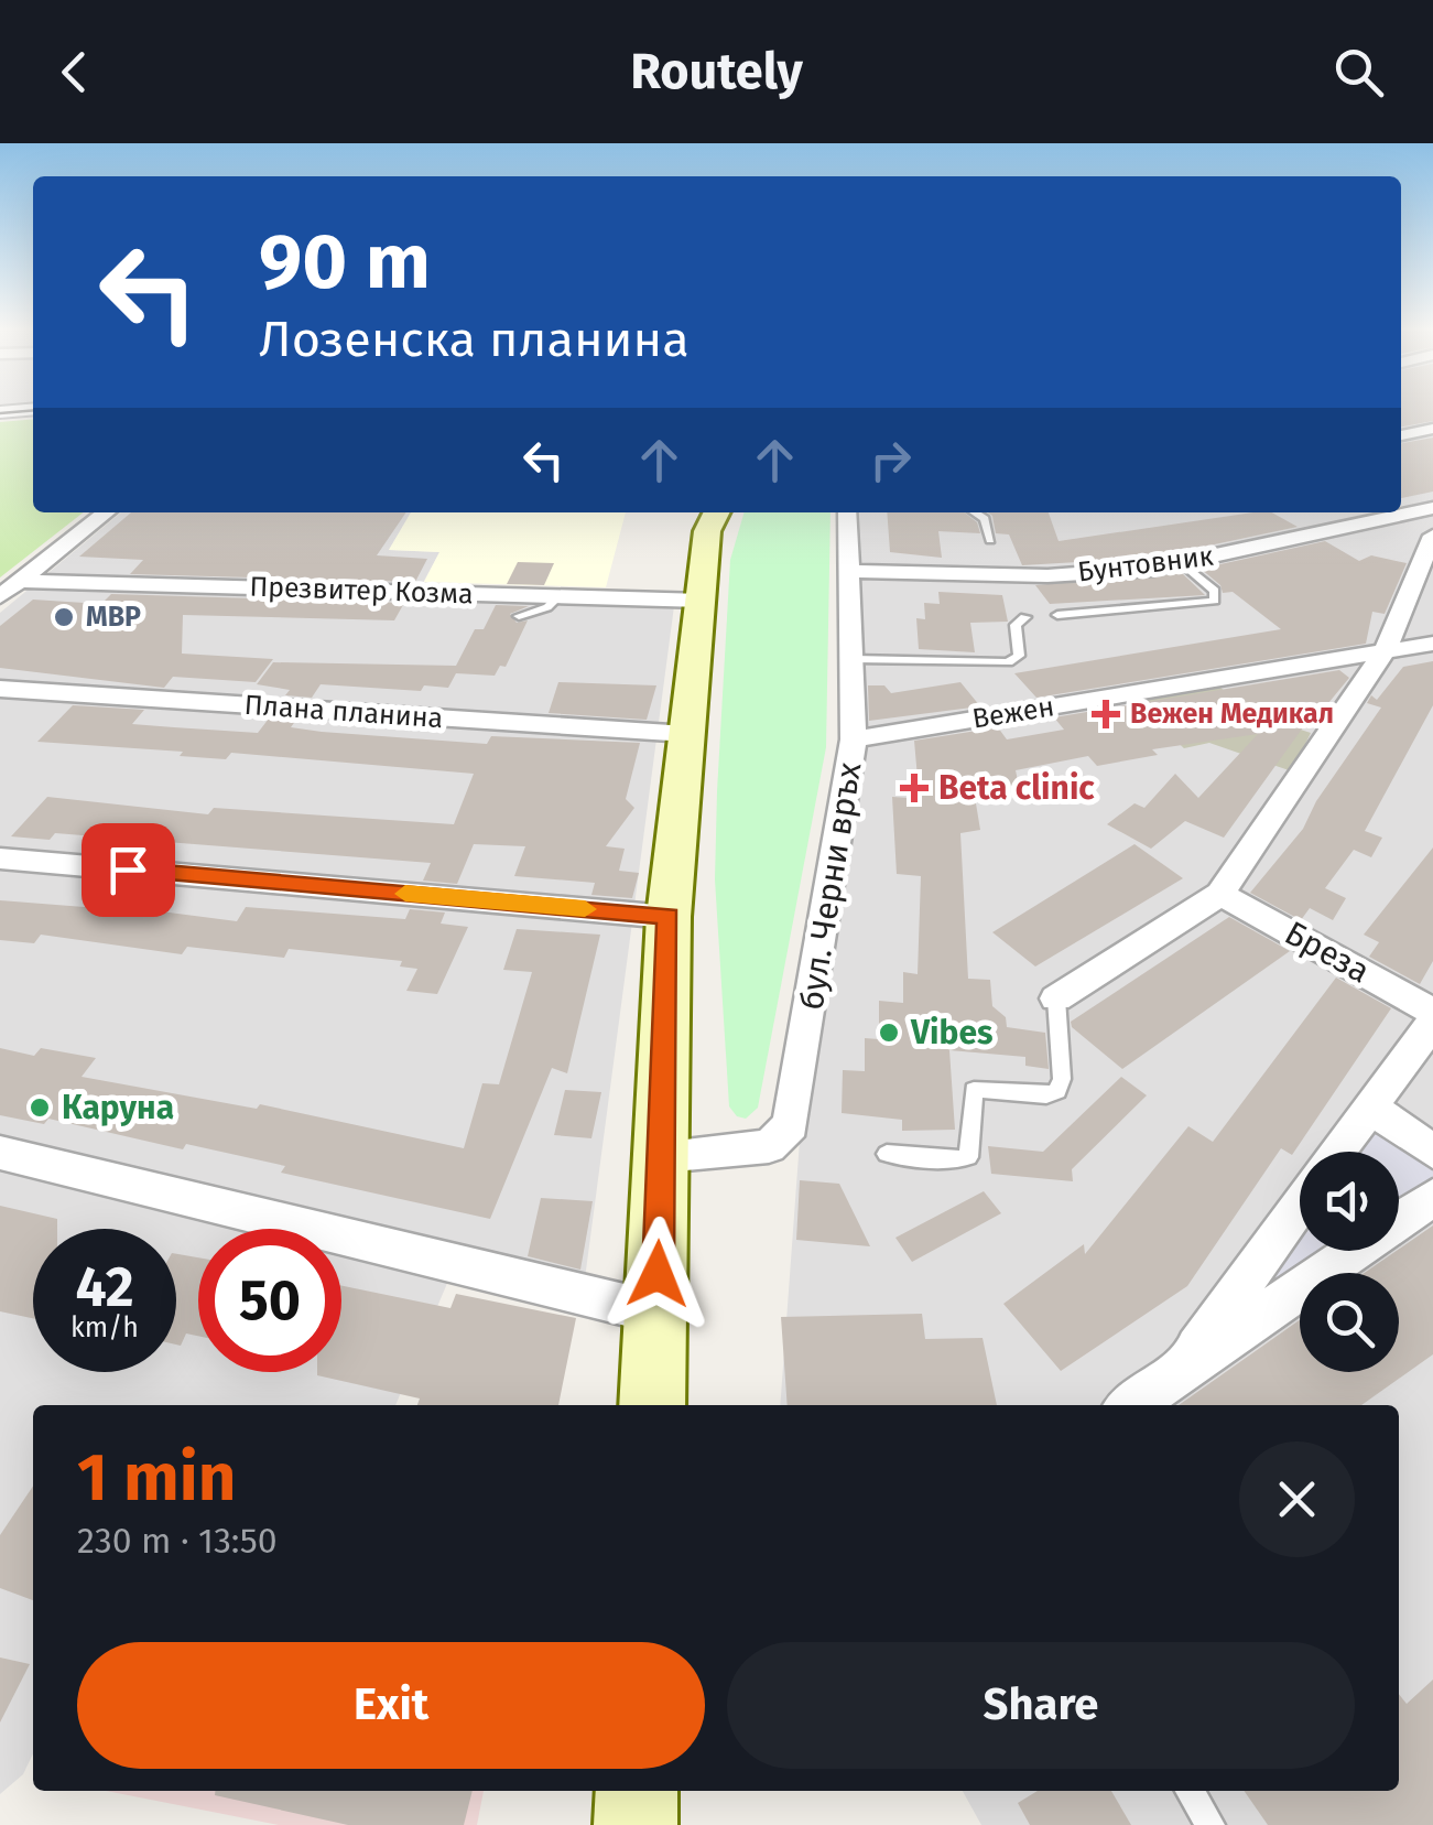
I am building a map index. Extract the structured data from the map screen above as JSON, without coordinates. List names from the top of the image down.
{
  "streets": {
    "street": [
      "Бунтовник",
      "Презвитер Козма",
      "Плана планина",
      "Вежен",
      "бул. Черни връх",
      "Бреза"
    ]
  },
  "crossings": [
    ["Бунтовник", "бул. Черни връх"],
    ["Вежен", "бул. Черни връх"]
  ],
  "places": {
    "other": ["МВР", "Vibes", "Каруна"],
    "health": ["Вежен Медикал", "Beta clinic"]
  },
  "page": {
    "header": "Routely",
    "turn": ["90 m", "Лозенска планина"],
    "speed": "42 km/h",
    "limit": "50",
    "heading": ["1 min", "230 m · 13:50"],
    "buttons": ["Exit", "Share"]
  }
}
